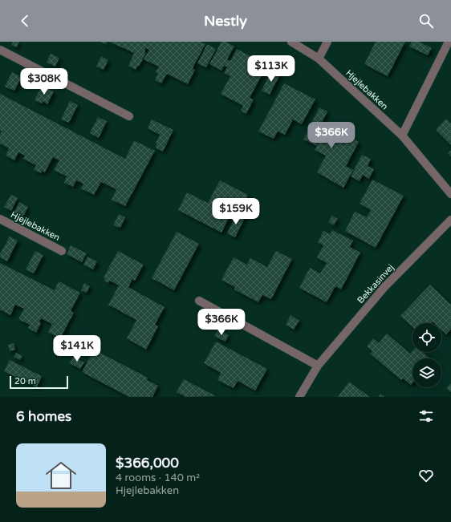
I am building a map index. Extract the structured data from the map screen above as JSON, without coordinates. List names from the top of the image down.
{
  "streets": {
    "street": ["Hjejlebakken", "Bekkasinvej"]
  },
  "scale_bar": "20 m",
  "page": {
    "header": "Nestly",
    "price": [
      "$113K",
      "$308K",
      "$366K",
      "$159K",
      "$366K",
      "$141K"
    ],
    "scale": "20 m",
    "heading": "6 homes",
    "list": [
      {
        "name": "$366,000",
        "note": "4 rooms · 140 m² · Hjejlebakken"
      }
    ]
  }
}
